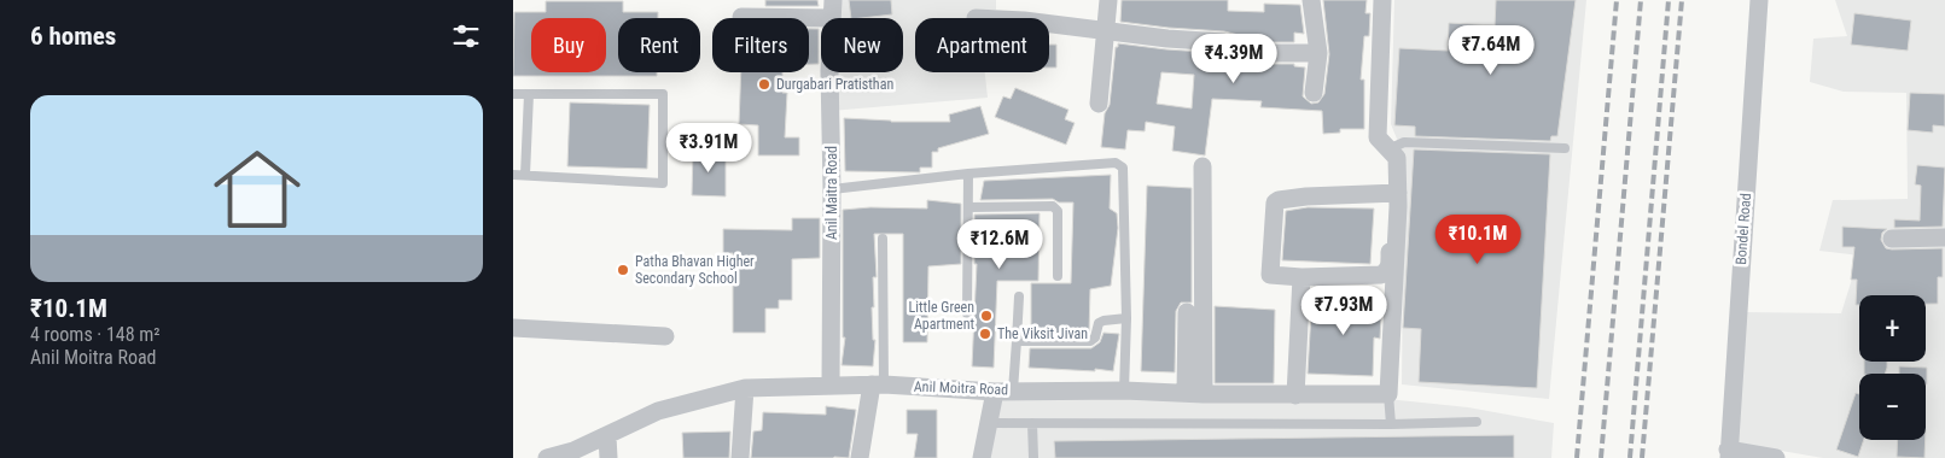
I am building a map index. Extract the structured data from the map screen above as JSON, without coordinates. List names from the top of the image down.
{
  "streets": {
    "street": ["Anil Maitra Road", "Bondel Road", "Anil Moitra Road"]
  },
  "crossings": [
    ["Anil Maitra Road", "Anil Moitra Road"]
  ],
  "places": [
    "Durgabari Pratisthan",
    "Patha Bhavan Higher Secondary School",
    "Little Green Apartment",
    "The Viksit Jivan"
  ],
  "page": {
    "heading": "6 homes",
    "chip": [
      "Buy",
      "Rent",
      "Filters",
      "New",
      "Apartment"
    ],
    "price": [
      "₹7.64M",
      "₹4.39M",
      "₹3.91M",
      "₹10.1M",
      "₹12.6M",
      "₹7.93M"
    ],
    "list": [
      {
        "name": "₹10.1M",
        "note": "4 rooms · 148 m² · Anil Moitra Road"
      }
    ],
    "map_buttons": ["+", "−"]
  }
}
